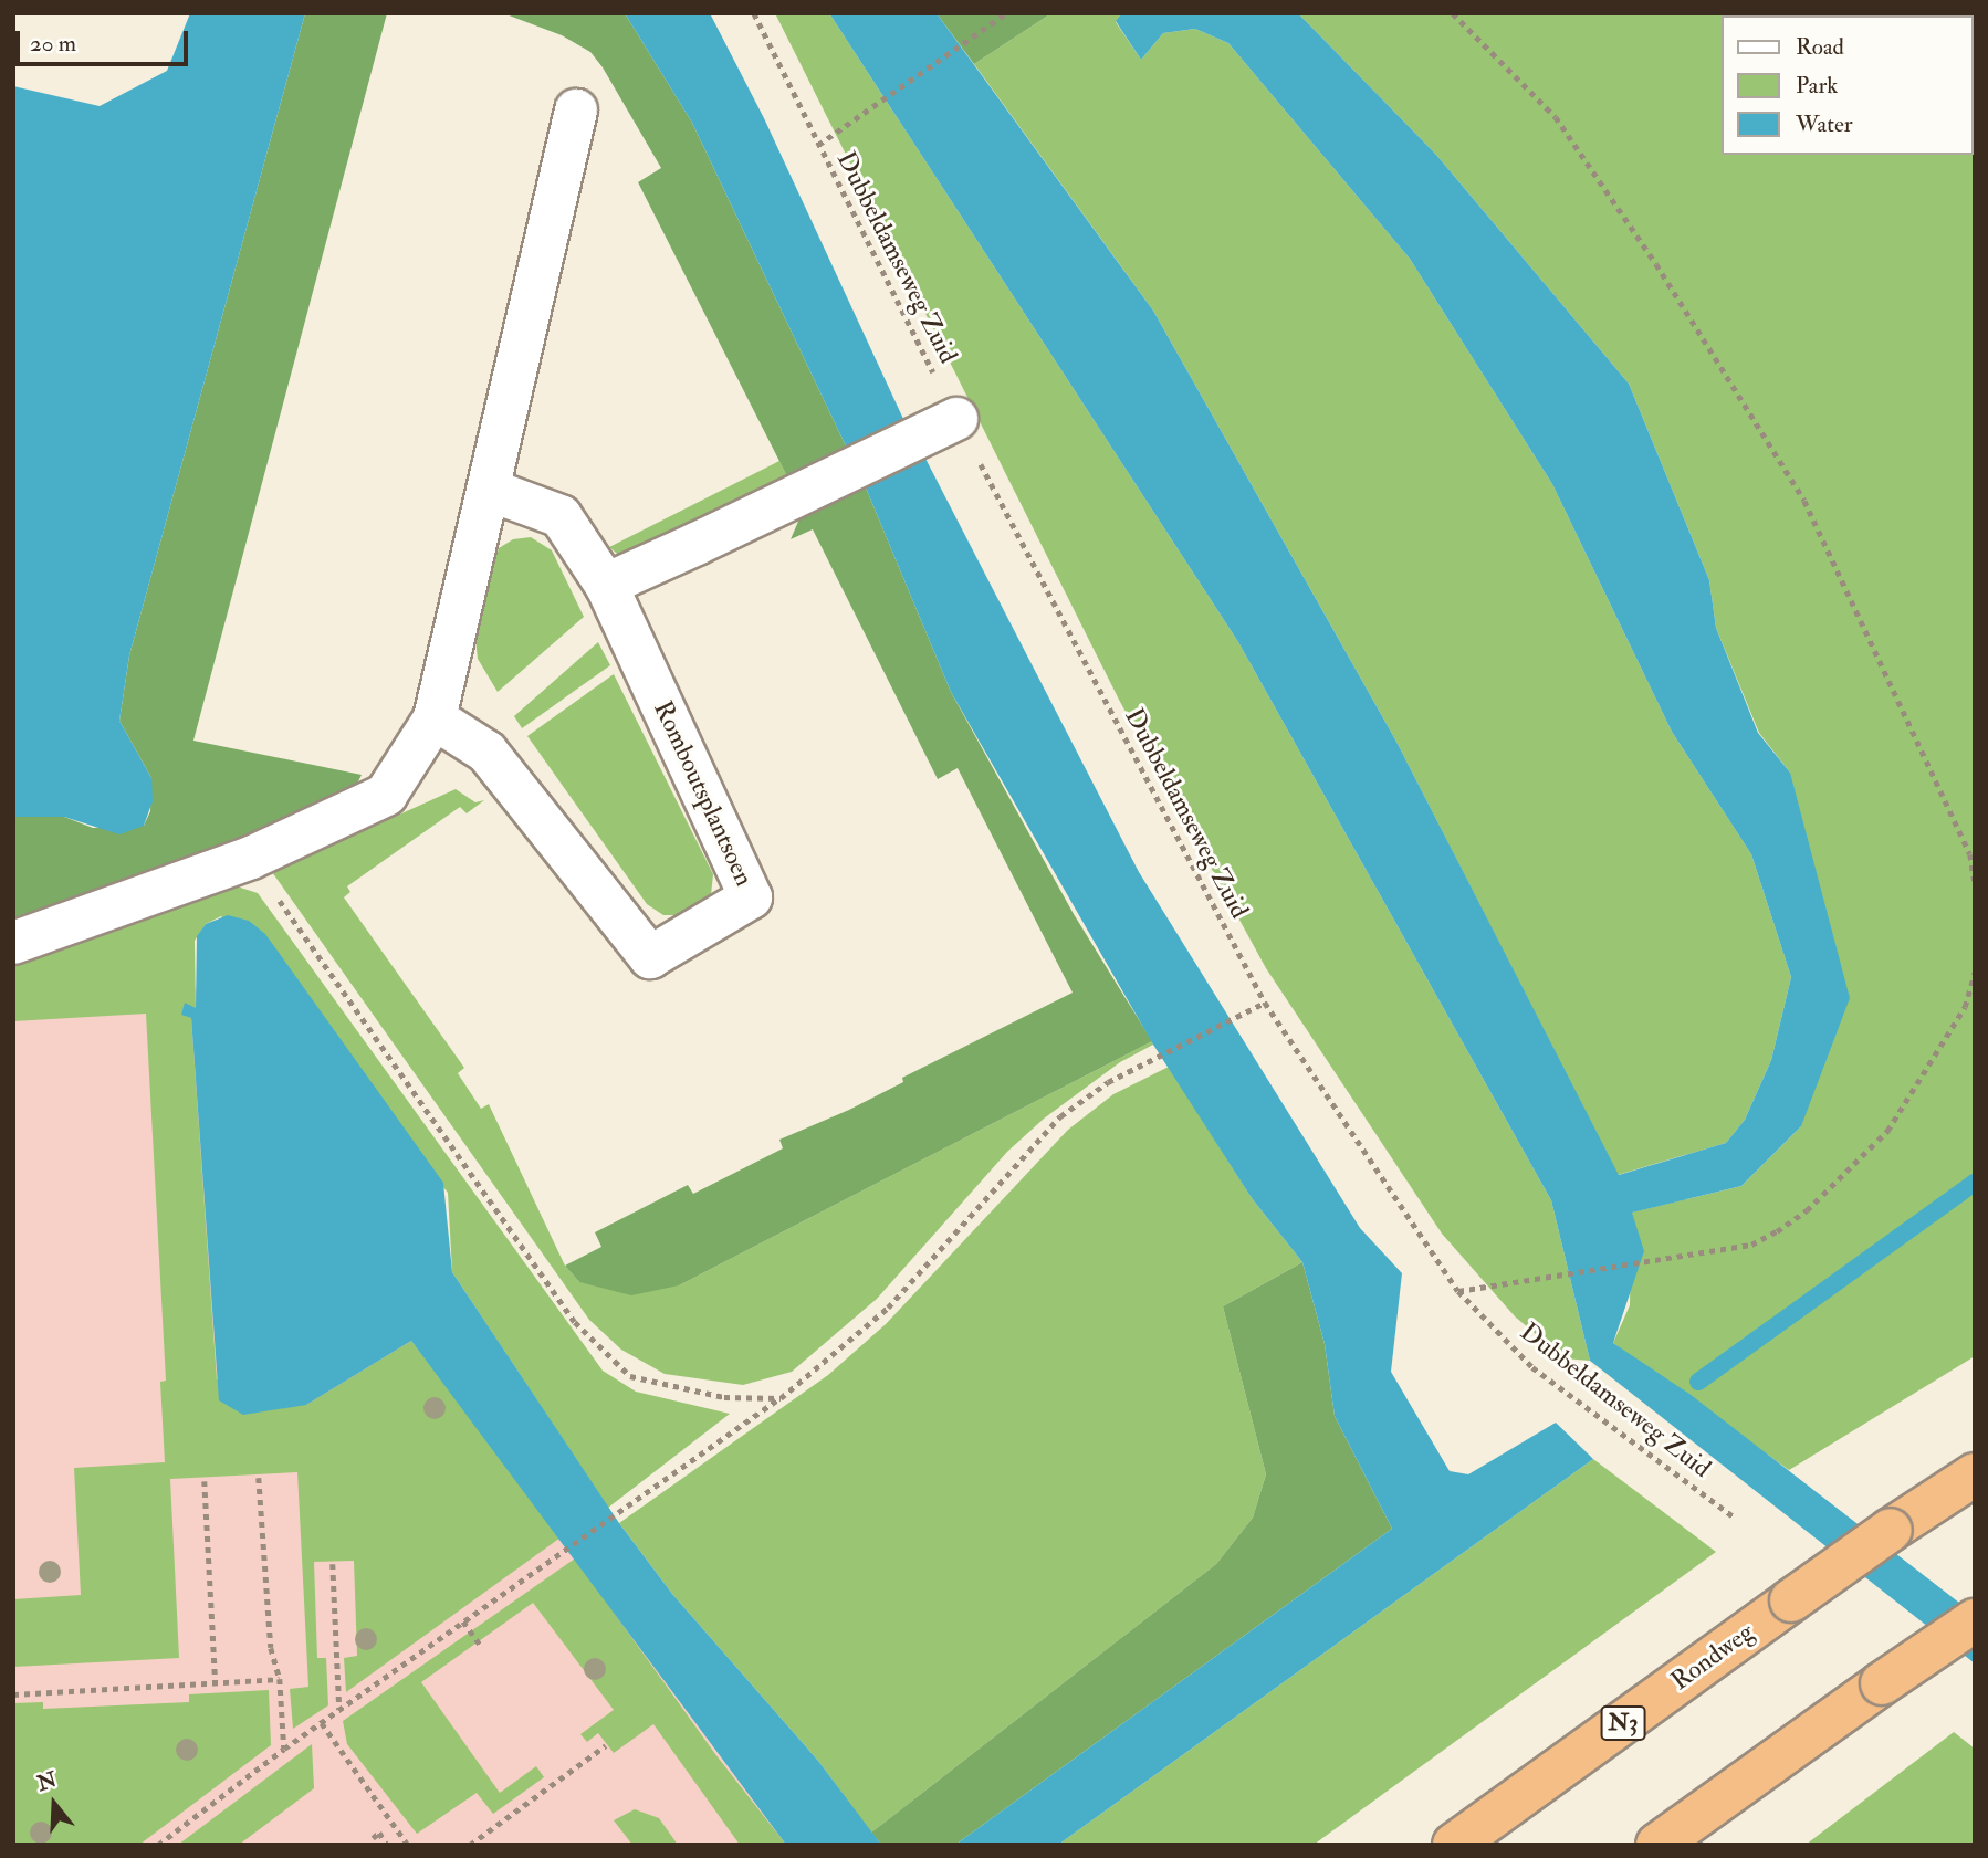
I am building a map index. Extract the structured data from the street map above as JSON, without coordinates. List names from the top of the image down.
{
  "streets": {
    "highway": ["Rondweg", "N3"],
    "street": ["Romboutsplantsoen"],
    "path": ["Dubbeldamseweg Zuid"]
  },
  "legend": ["Road", "Park", "Water"],
  "scale_bar": "20 m",
  "north": "top"
}
